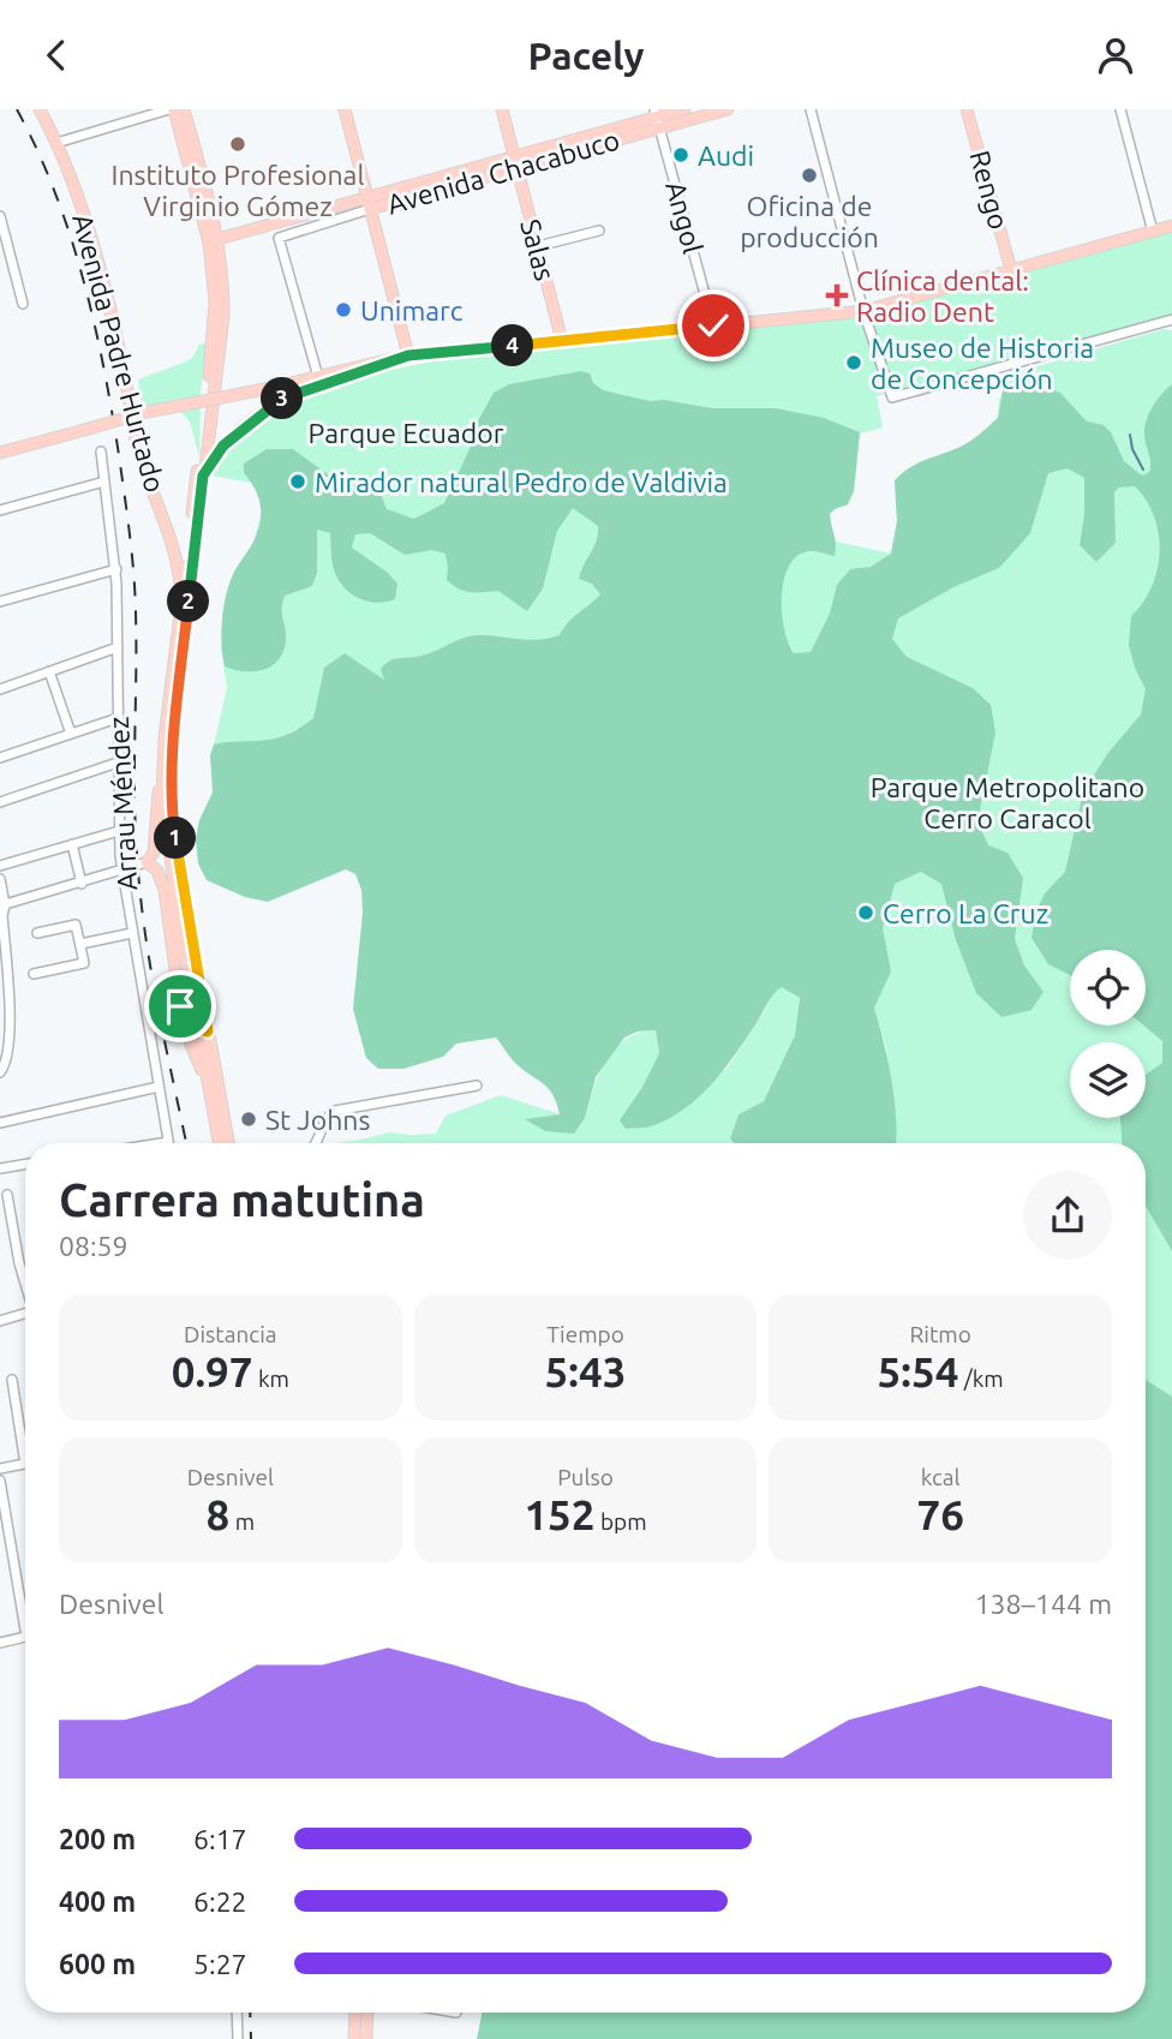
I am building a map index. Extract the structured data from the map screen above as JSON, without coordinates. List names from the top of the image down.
{
  "streets": {
    "main road": [
      "Avenida Chacabuco",
      "Rengo",
      "Salas",
      "Avenida Padre Hurtado"
    ],
    "street": ["Angol", "Arrau Méndez"]
  },
  "crossings": [
    ["Avenida Chacabuco", "Angol"],
    ["Avenida Chacabuco", "Salas"]
  ],
  "parks": ["Parque Ecuador", "Parque Metropolitano Cerro Caracol"],
  "places": {
    "other": [
      "Instituto Profesional Virginio Gómez",
      "Audi",
      "Oficina de producción",
      "Unimarc",
      "Museo de Historia de Concepción",
      "Mirador natural Pedro de Valdivia",
      "Cerro La Cruz",
      "St Johns"
    ],
    "health": ["Clínica dental: Radio Dent"]
  },
  "page": {
    "header": "Pacely",
    "pins": [
      "4",
      "3",
      "2",
      "1"
    ],
    "heading": ["Carrera matutina", "08:59"],
    "stats": [
      ["Distancia", "0.97 km"],
      ["Tiempo", "5:43"],
      ["Ritmo", "5:54 /km"],
      ["Desnivel", "8 m"],
      ["Pulso", "152 bpm"],
      ["kcal", "76"]
    ],
    "chart": ["Desnivel", "138–144 m"],
    "list": [
      {
        "name": "200 m",
        "note": "6:17"
      },
      {
        "name": "400 m",
        "note": "6:22"
      },
      {
        "name": "600 m",
        "note": "5:27"
      }
    ]
  }
}
